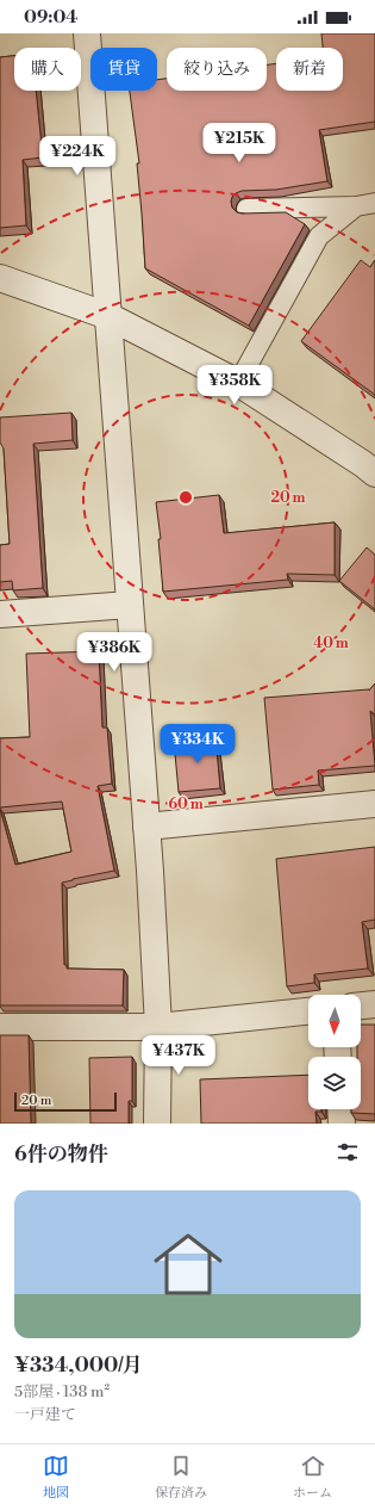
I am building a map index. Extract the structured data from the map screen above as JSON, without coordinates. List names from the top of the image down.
{
  "scale_bar": "20 m",
  "north": "bottom",
  "page": {
    "status": "09:04",
    "chip": [
      "購入",
      "賃貸",
      "絞り込み",
      "新着"
    ],
    "price": [
      "¥215K",
      "¥224K",
      "¥358K",
      "¥386K",
      "¥334K",
      "¥437K"
    ],
    "scale": "20 m",
    "heading": "6件の物件",
    "list": [
      {
        "name": "¥334,000/月",
        "note": "5部屋 · 138 m² · 一戸建て"
      }
    ],
    "tabs": ["地図", "保存済み", "ホーム"]
  },
  "rings": ["20 m", "40 m", "60 m"]
}
